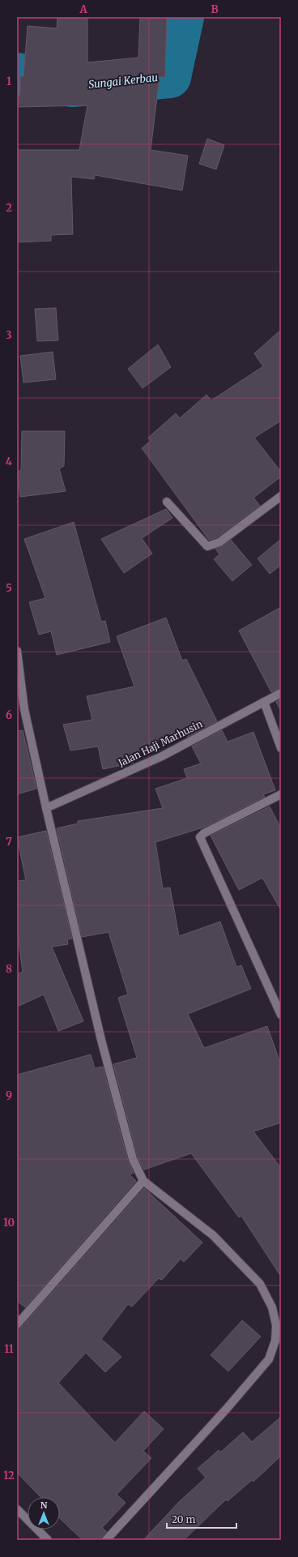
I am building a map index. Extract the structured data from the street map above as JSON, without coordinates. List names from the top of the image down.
{
  "streets": {
    "street": ["Jalan Haji Marhusin"]
  },
  "water": ["Sungai Kerbau"],
  "scale_bar": "20 m",
  "north": "top",
  "grid": {
    "columns": ["A", "B"],
    "rows": [
      "1",
      "2",
      "3",
      "4",
      "5",
      "6",
      "7",
      "8",
      "9",
      "10",
      "11",
      "12"
    ]
  }
}
